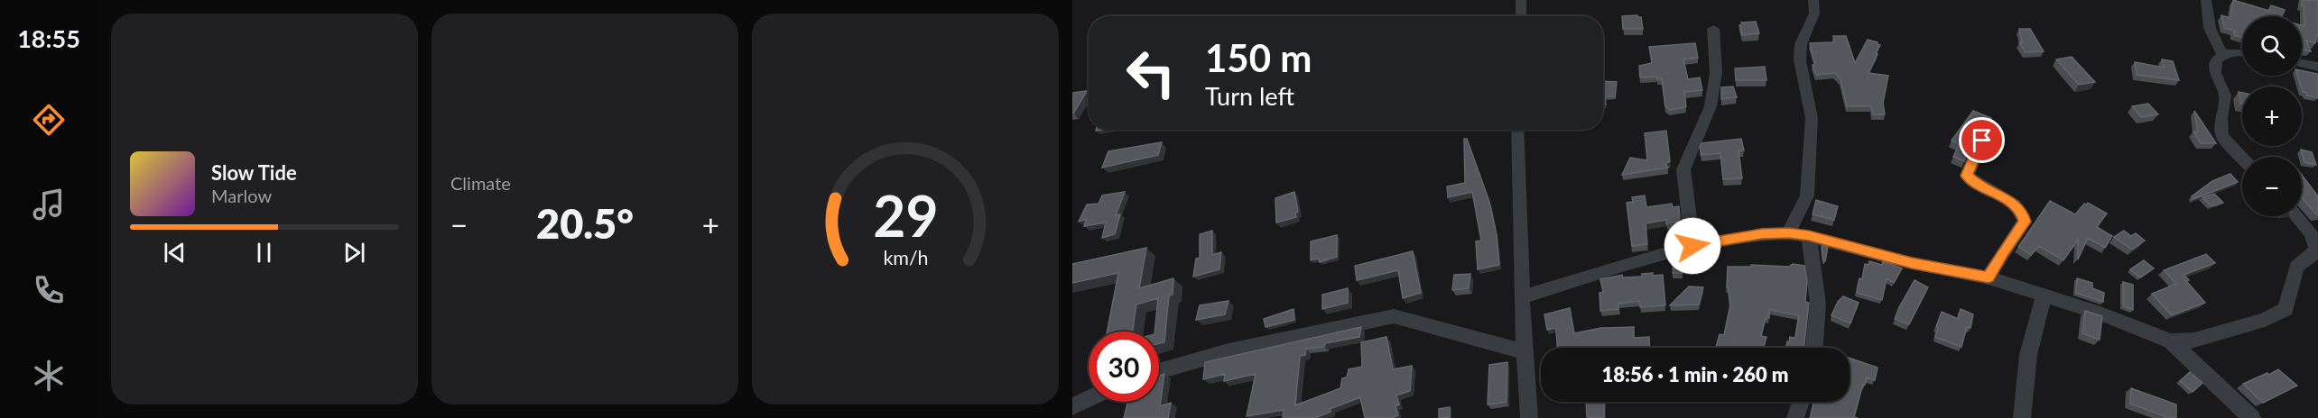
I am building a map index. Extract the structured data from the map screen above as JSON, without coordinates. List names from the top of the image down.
{
  "page": {
    "tabs": "18:55",
    "tile": "Climate",
    "map_buttons": ["+", "−"],
    "turn": ["150 m", "Turn left"],
    "song": ["Slow Tide", "Marlow"],
    "heat": ["−", "20.5°", "+"],
    "limit": "30",
    "trip": "18:56 · 1 min · 260 m",
    "gauge": ["29", "km/h"]
  }
}
